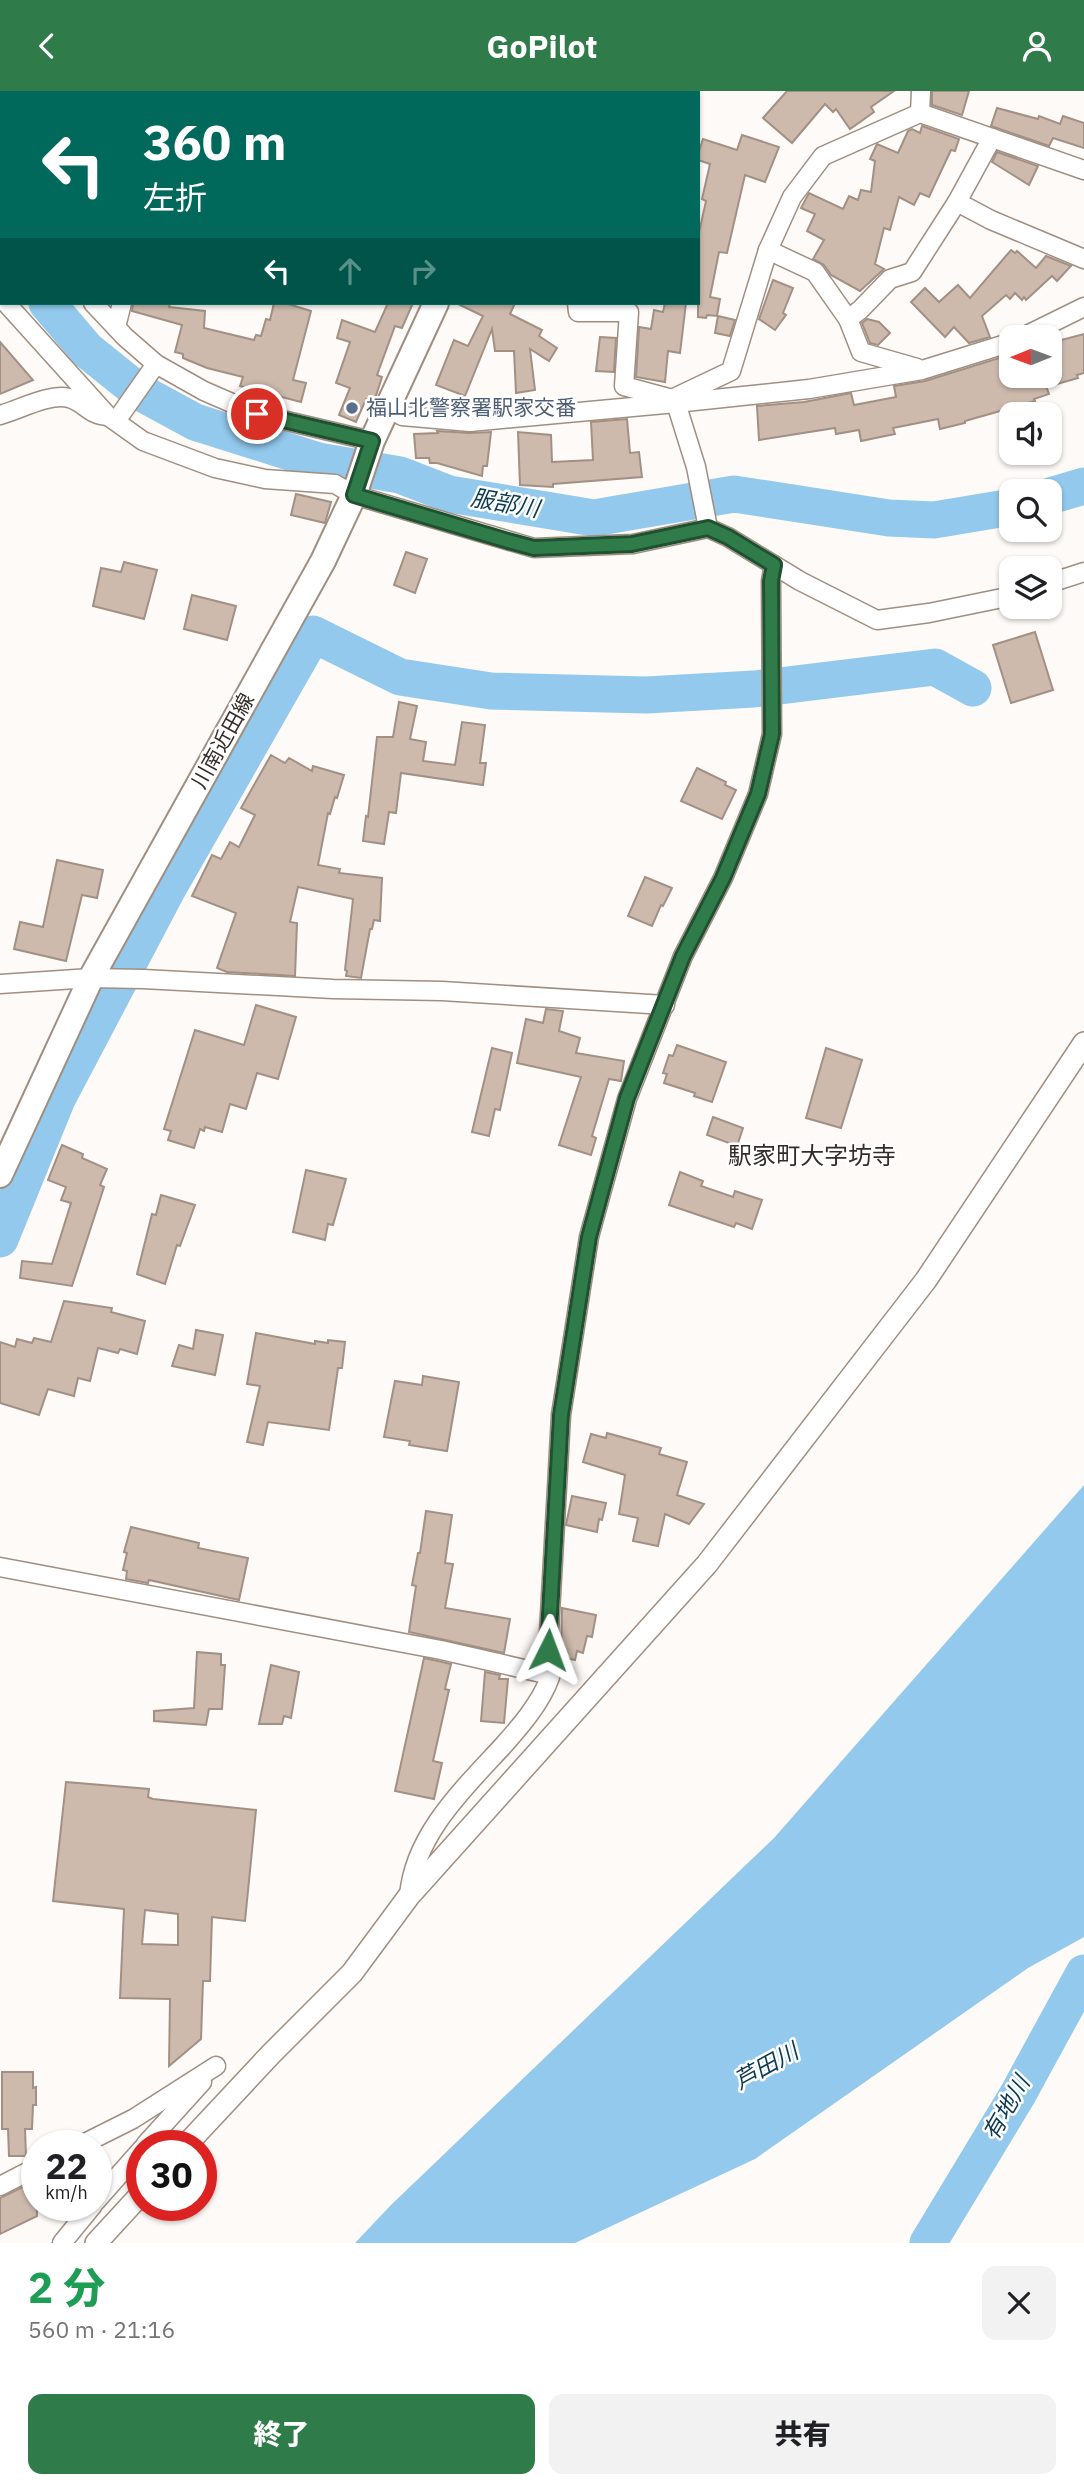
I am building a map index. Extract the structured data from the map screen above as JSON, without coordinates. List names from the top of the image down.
{
  "streets": {
    "main road": ["川南近田線"]
  },
  "districts": ["駅家町大字坊寺"],
  "water": ["服部川", "芦田川", "有地川"],
  "places": ["福山北警察署駅家交番"],
  "north": "left",
  "page": {
    "header": "GoPilot",
    "turn": ["360 m", "左折"],
    "speed": "22 km/h",
    "limit": "30",
    "heading": ["2 分", "560 m · 21:16"],
    "buttons": ["終了", "共有"]
  }
}
